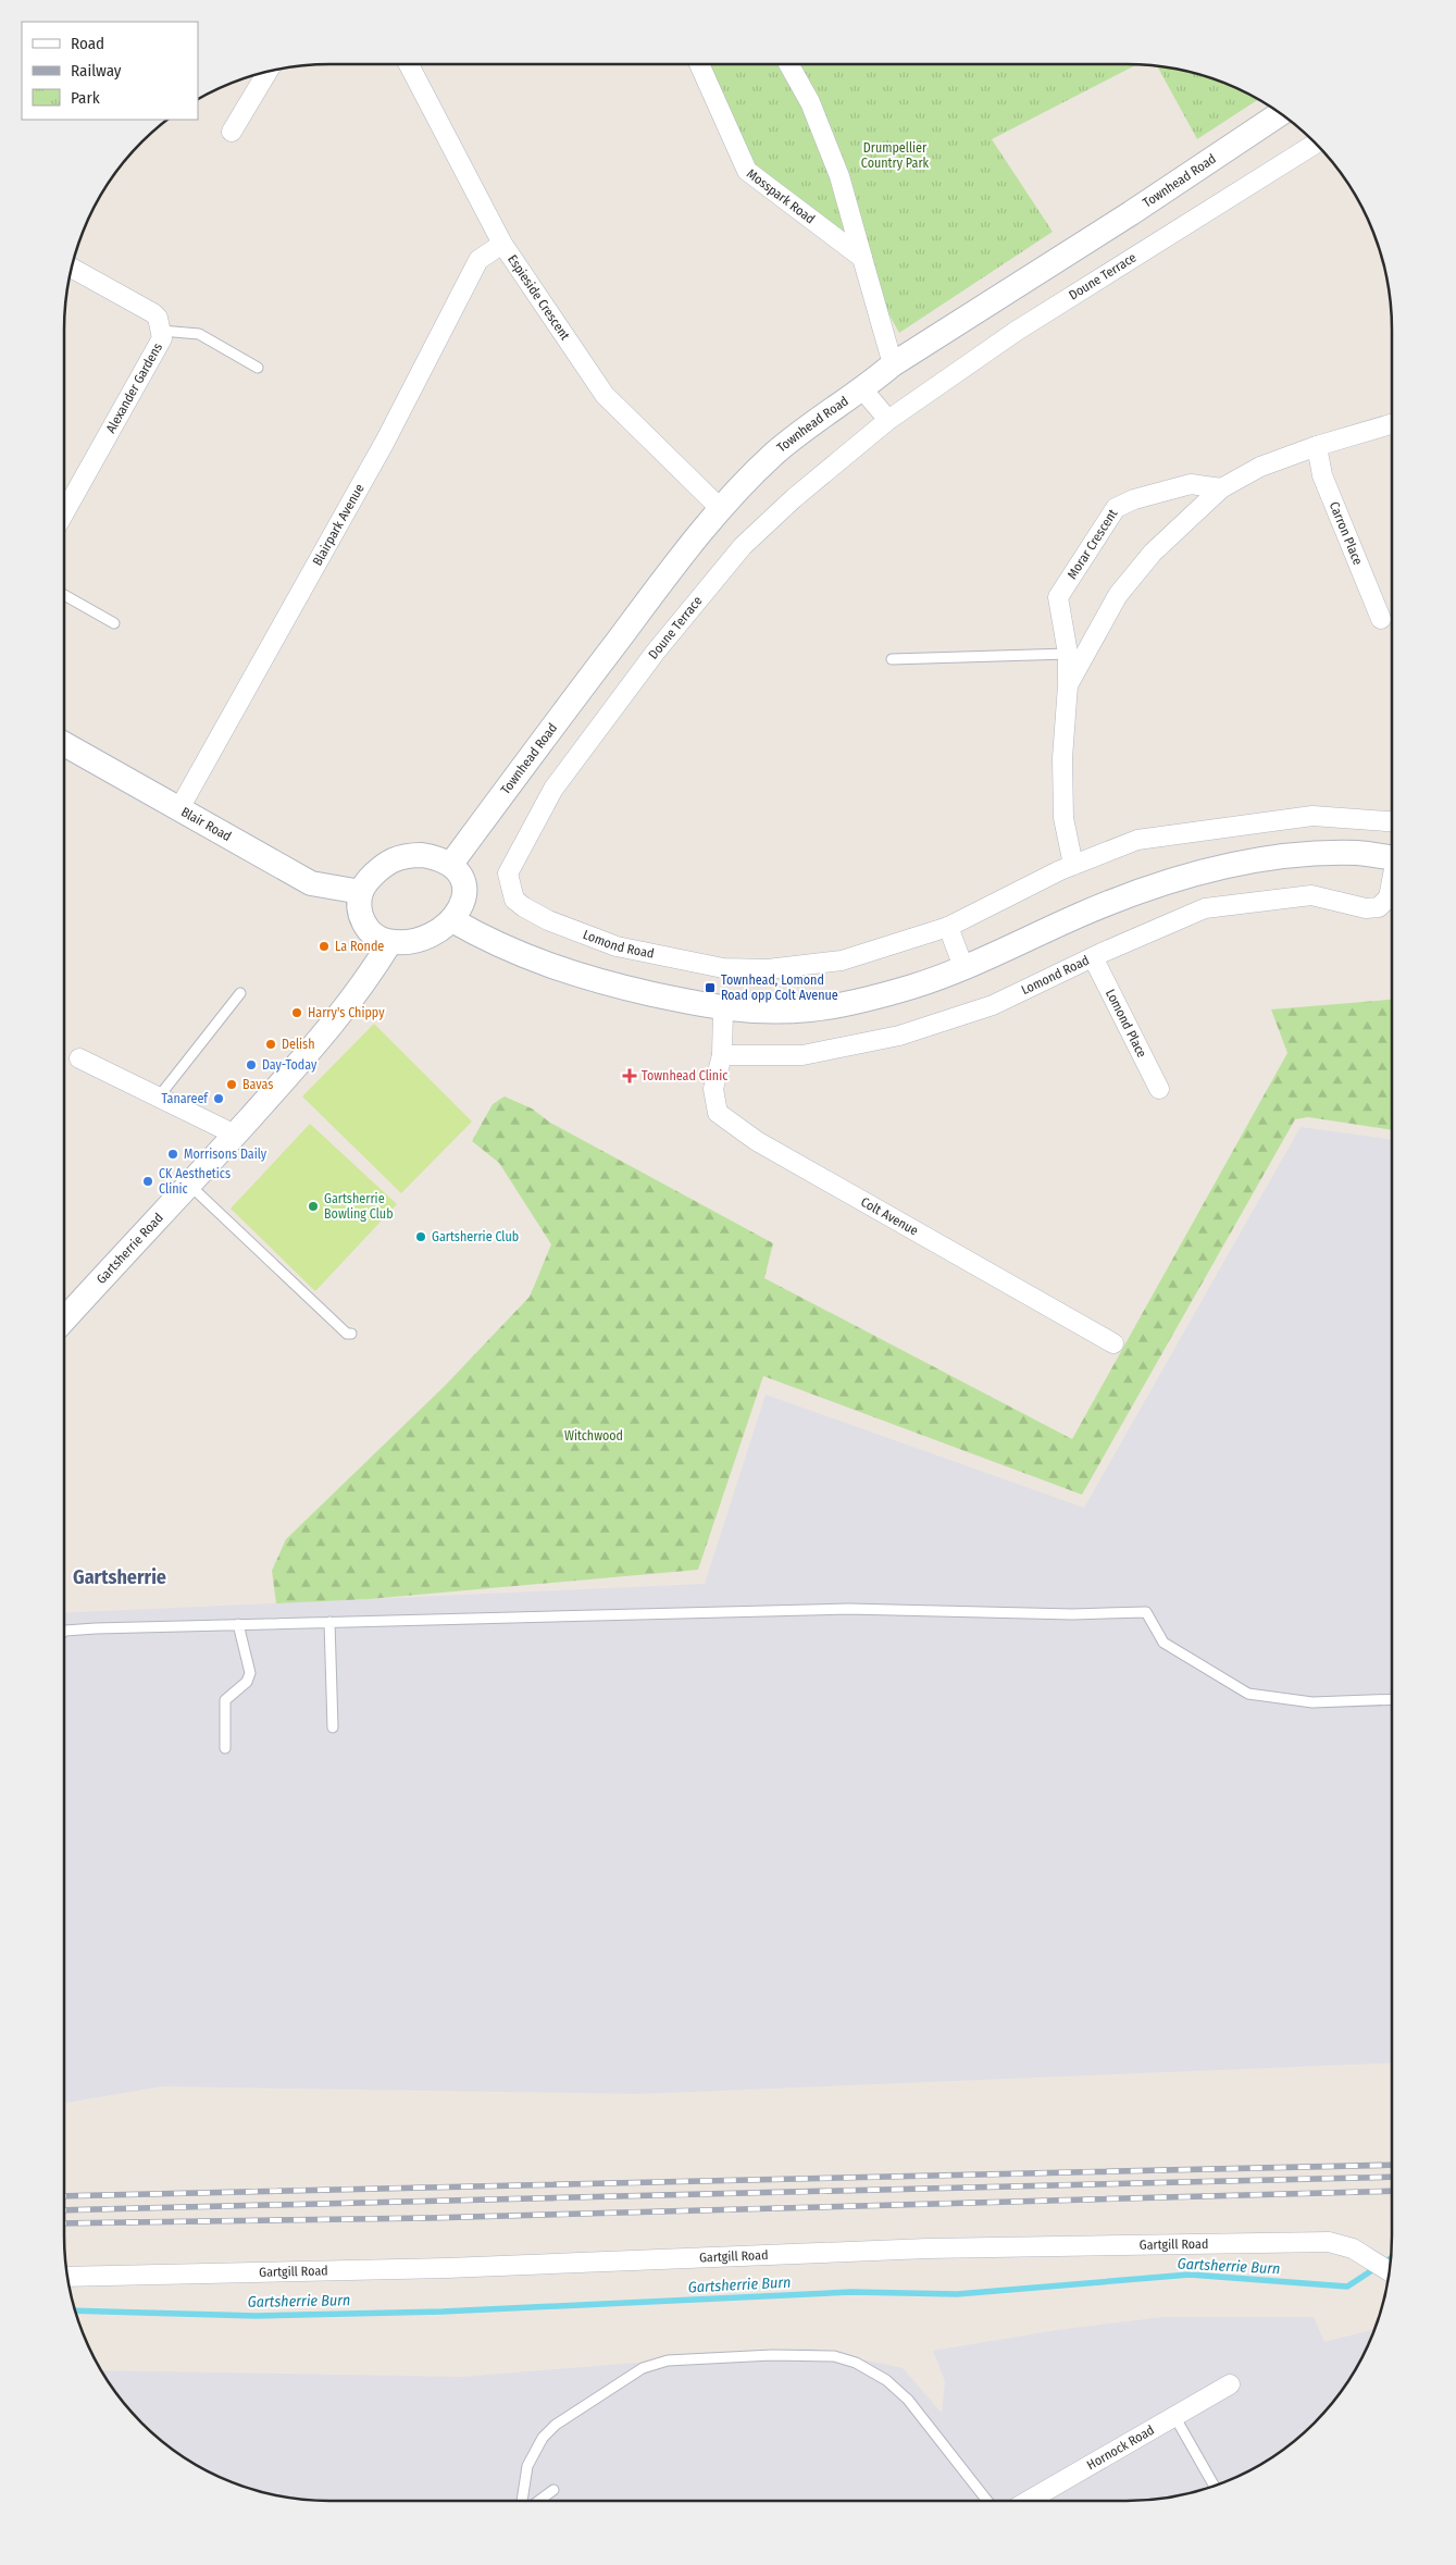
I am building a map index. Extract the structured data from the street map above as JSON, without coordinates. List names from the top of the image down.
{
  "streets": {
    "street": [
      "Townhead Road",
      "Mosspark Road",
      "Doune Terrace",
      "Espieside Crescent",
      "Alexander Gardens",
      "Blairpark Avenue",
      "Carron Place",
      "Morar Crescent",
      "Blair Road",
      "Lomond Road",
      "Lomond Place",
      "Colt Avenue",
      "Gartsherrie Road",
      "Gartgill Road",
      "Hornock Road"
    ]
  },
  "crossings": [
    ["Townhead Road", "Espieside Crescent"],
    ["Townhead Road", "Blair Road"],
    ["Townhead Road", "Lomond Road"],
    ["Townhead Road", "Gartsherrie Road"],
    ["Doune Terrace", "Lomond Road"],
    ["Espieside Crescent", "Blairpark Avenue"],
    ["Blairpark Avenue", "Blair Road"],
    ["Carron Place", "Morar Crescent"],
    ["Morar Crescent", "Lomond Road"],
    ["Blair Road", "Lomond Road"],
    ["Blair Road", "Gartsherrie Road"],
    ["Lomond Road", "Lomond Place"],
    ["Lomond Road", "Colt Avenue"],
    ["Lomond Road", "Gartsherrie Road"]
  ],
  "districts": ["Gartsherrie"],
  "water": ["Gartsherrie Burn"],
  "parks": ["Drumpellier Country Park", "Witchwood"],
  "places": {
    "other": [
      "La Ronde",
      "Harry's Chippy",
      "Delish",
      "Day-Today",
      "Bavas",
      "Tanareef",
      "Morrisons Daily",
      "CK Aesthetics Clinic",
      "Gartsherrie Bowling Club",
      "Gartsherrie Club"
    ],
    "transit": ["Townhead, Lomond Road opp Colt Avenue"],
    "health": ["Townhead Clinic"]
  },
  "legend": ["Road", "Railway", "Park"]
}
